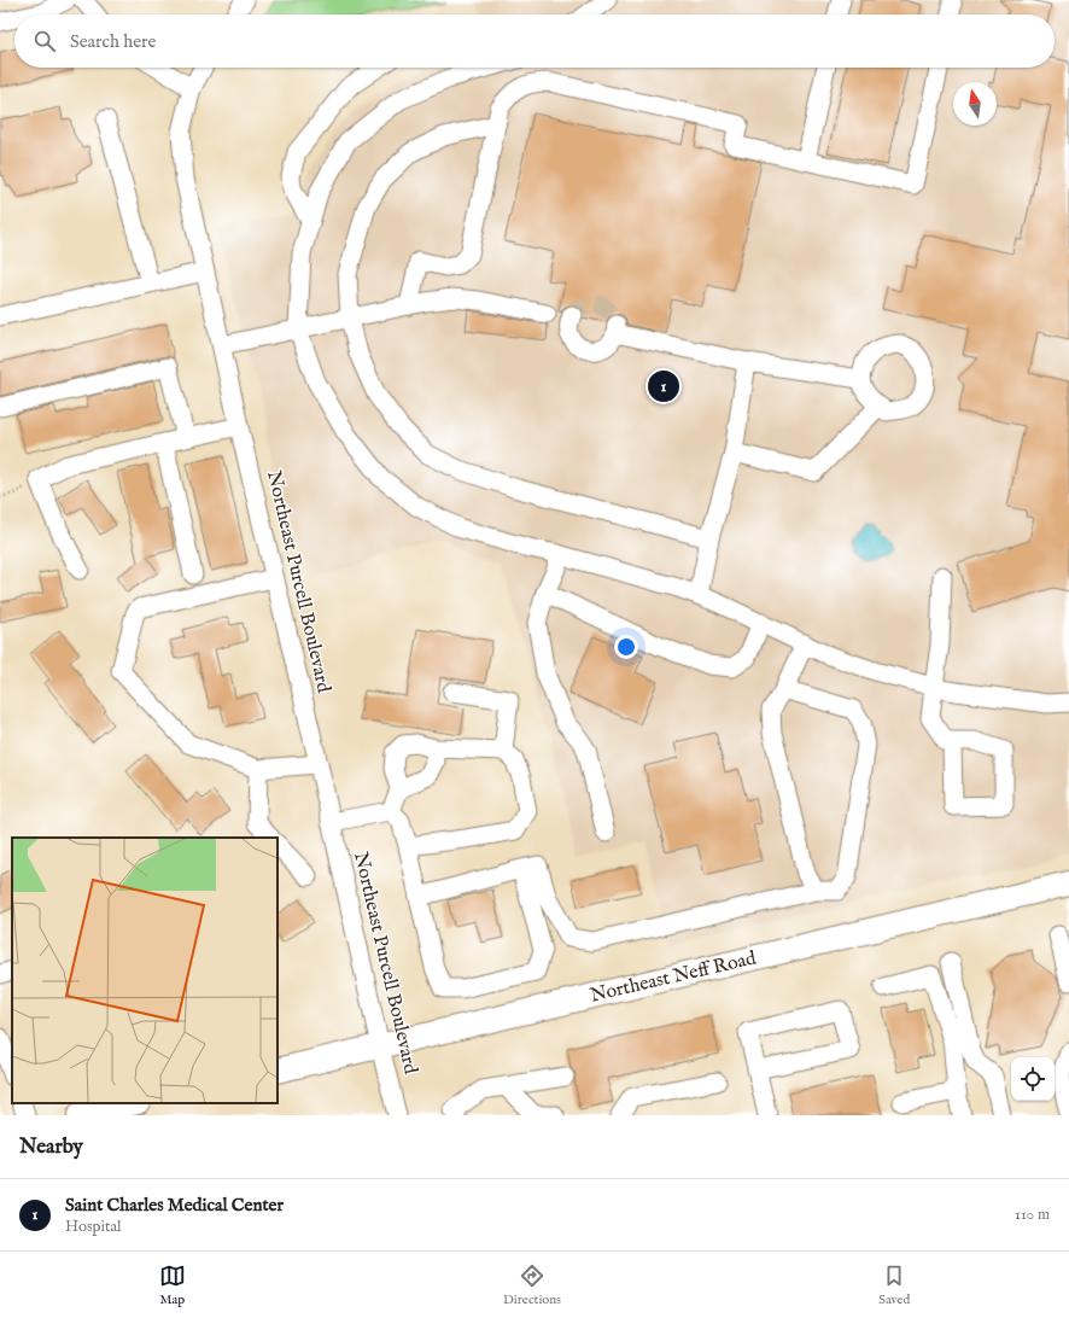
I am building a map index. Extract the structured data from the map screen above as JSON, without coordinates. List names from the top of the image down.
{
  "streets": {
    "main road": ["Northeast Neff Road"],
    "street": ["Northeast Purcell Boulevard"]
  },
  "crossings": [
    ["Northeast Purcell Boulevard", "Northeast Neff Road"]
  ],
  "north": "top",
  "page": {
    "search": "Search here",
    "pins": "1",
    "heading": "Nearby",
    "list": [
      {
        "mark": "1",
        "name": "Saint Charles Medical Center",
        "note": "Hospital",
        "value": "110 m"
      }
    ],
    "nav": ["Map", "Directions", "Saved"]
  }
}
